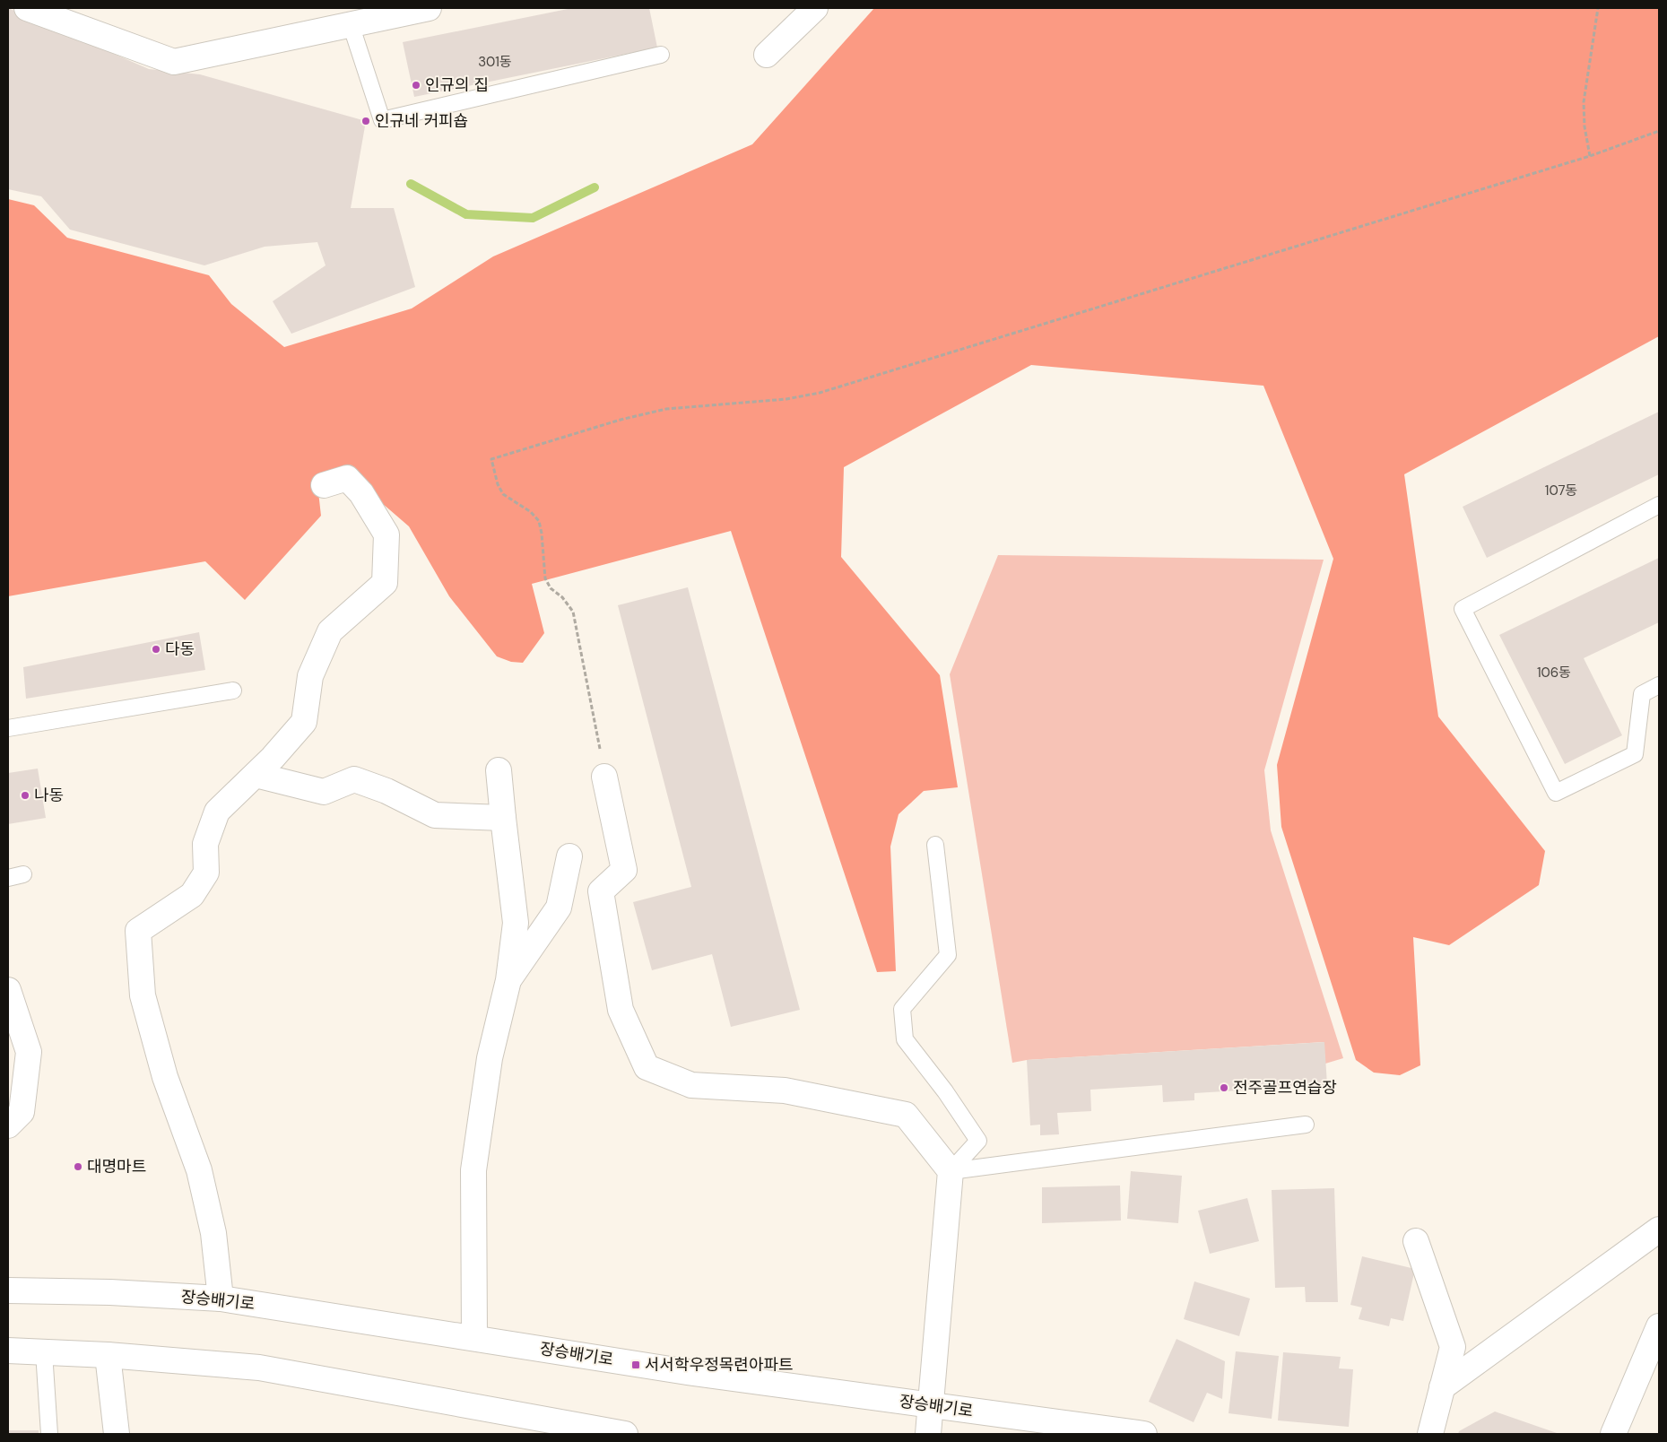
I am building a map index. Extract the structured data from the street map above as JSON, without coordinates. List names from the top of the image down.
{
  "streets": {
    "street": ["장승배기로"]
  },
  "places": {
    "other": [
      "인규의 집",
      "인규네 커피숍",
      "다동",
      "나동",
      "전주골프연습장",
      "대명마트"
    ],
    "transit": ["서서학우정목련아파트"]
  },
  "house_numbers": ["301동", "107동", "106동"]
}
